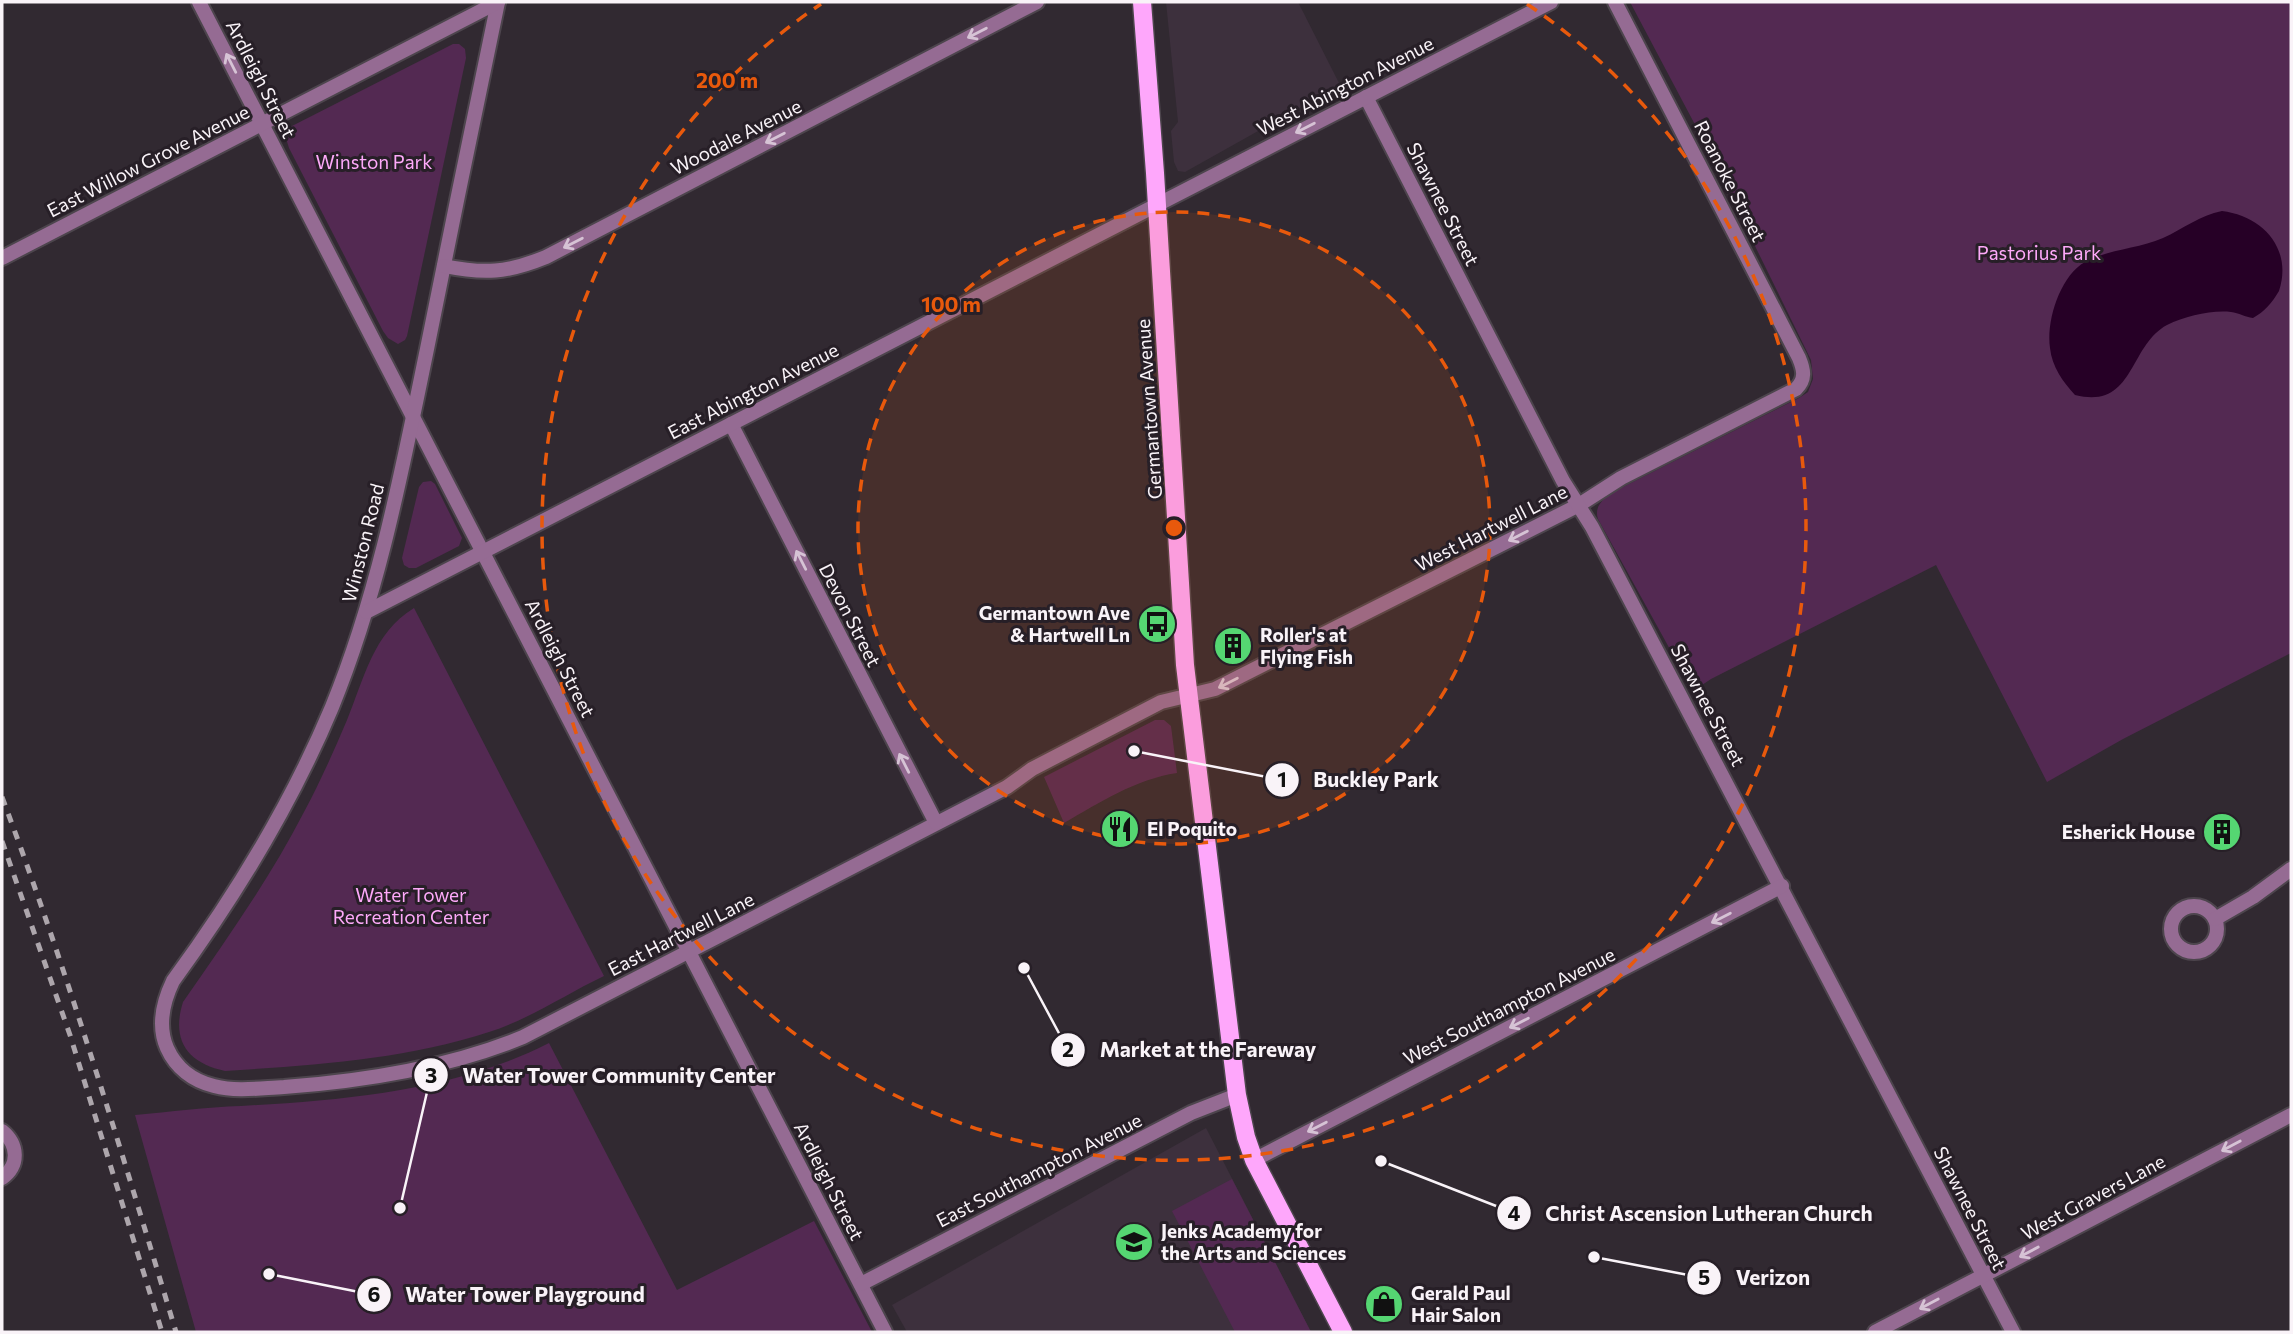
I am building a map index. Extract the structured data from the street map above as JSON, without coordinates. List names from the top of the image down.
{
  "streets": {
    "main road": ["Germantown Avenue"],
    "street": [
      "Ardleigh Street",
      "West Abington Avenue",
      "Woodale Avenue",
      "East Willow Grove Avenue",
      "Roanoke Street",
      "Shawnee Street",
      "East Abington Avenue",
      "West Hartwell Lane",
      "Winston Road",
      "Devon Street",
      "East Hartwell Lane",
      "West Southampton Avenue",
      "East Southampton Avenue",
      "West Gravers Lane"
    ]
  },
  "crossings": [
    ["Ardleigh Street", "East Willow Grove Avenue"],
    ["Ardleigh Street", "East Abington Avenue"],
    ["Ardleigh Street", "Winston Road"],
    ["Ardleigh Street", "East Hartwell Lane"],
    ["Ardleigh Street", "East Southampton Avenue"],
    ["West Abington Avenue", "Shawnee Street"],
    ["West Abington Avenue", "East Abington Avenue"],
    ["West Abington Avenue", "Germantown Avenue"],
    ["Woodale Avenue", "Winston Road"],
    ["East Willow Grove Avenue", "Winston Road"],
    ["Roanoke Street", "West Hartwell Lane"],
    ["Shawnee Street", "West Hartwell Lane"],
    ["Shawnee Street", "West Southampton Avenue"],
    ["Shawnee Street", "West Gravers Lane"],
    ["East Abington Avenue", "Germantown Avenue"],
    ["East Abington Avenue", "Winston Road"],
    ["East Abington Avenue", "Devon Street"],
    ["Germantown Avenue", "West Hartwell Lane"],
    ["Germantown Avenue", "East Hartwell Lane"],
    ["Germantown Avenue", "West Southampton Avenue"],
    ["Germantown Avenue", "East Southampton Avenue"],
    ["West Hartwell Lane", "East Hartwell Lane"],
    ["Winston Road", "East Hartwell Lane"],
    ["Devon Street", "East Hartwell Lane"]
  ],
  "one_way": [
    "West Abington Avenue",
    "Woodale Avenue",
    "West Hartwell Lane",
    "Devon Street",
    "West Southampton Avenue",
    "West Gravers Lane"
  ],
  "parks": ["Winston Park", "Pastorius Park", "Water Tower Recreation Center"],
  "places": {
    "bus stop": ["Germantown Ave & Hartwell Ln"],
    "building": ["Roller's at Flying Fish", "Esherick House"],
    "other": [
      "Buckley Park",
      "Market at the Fareway",
      "Christ Ascension Lutheran Church",
      "Water Tower Community Center",
      "Verizon",
      "Water Tower Playground"
    ],
    "restaurant": ["El Poquito"],
    "school or university": ["Jenks Academy for the Arts and Sciences"],
    "shop": ["Gerald Paul Hair Salon"]
  },
  "rings": ["200 m", "100 m"]
}
